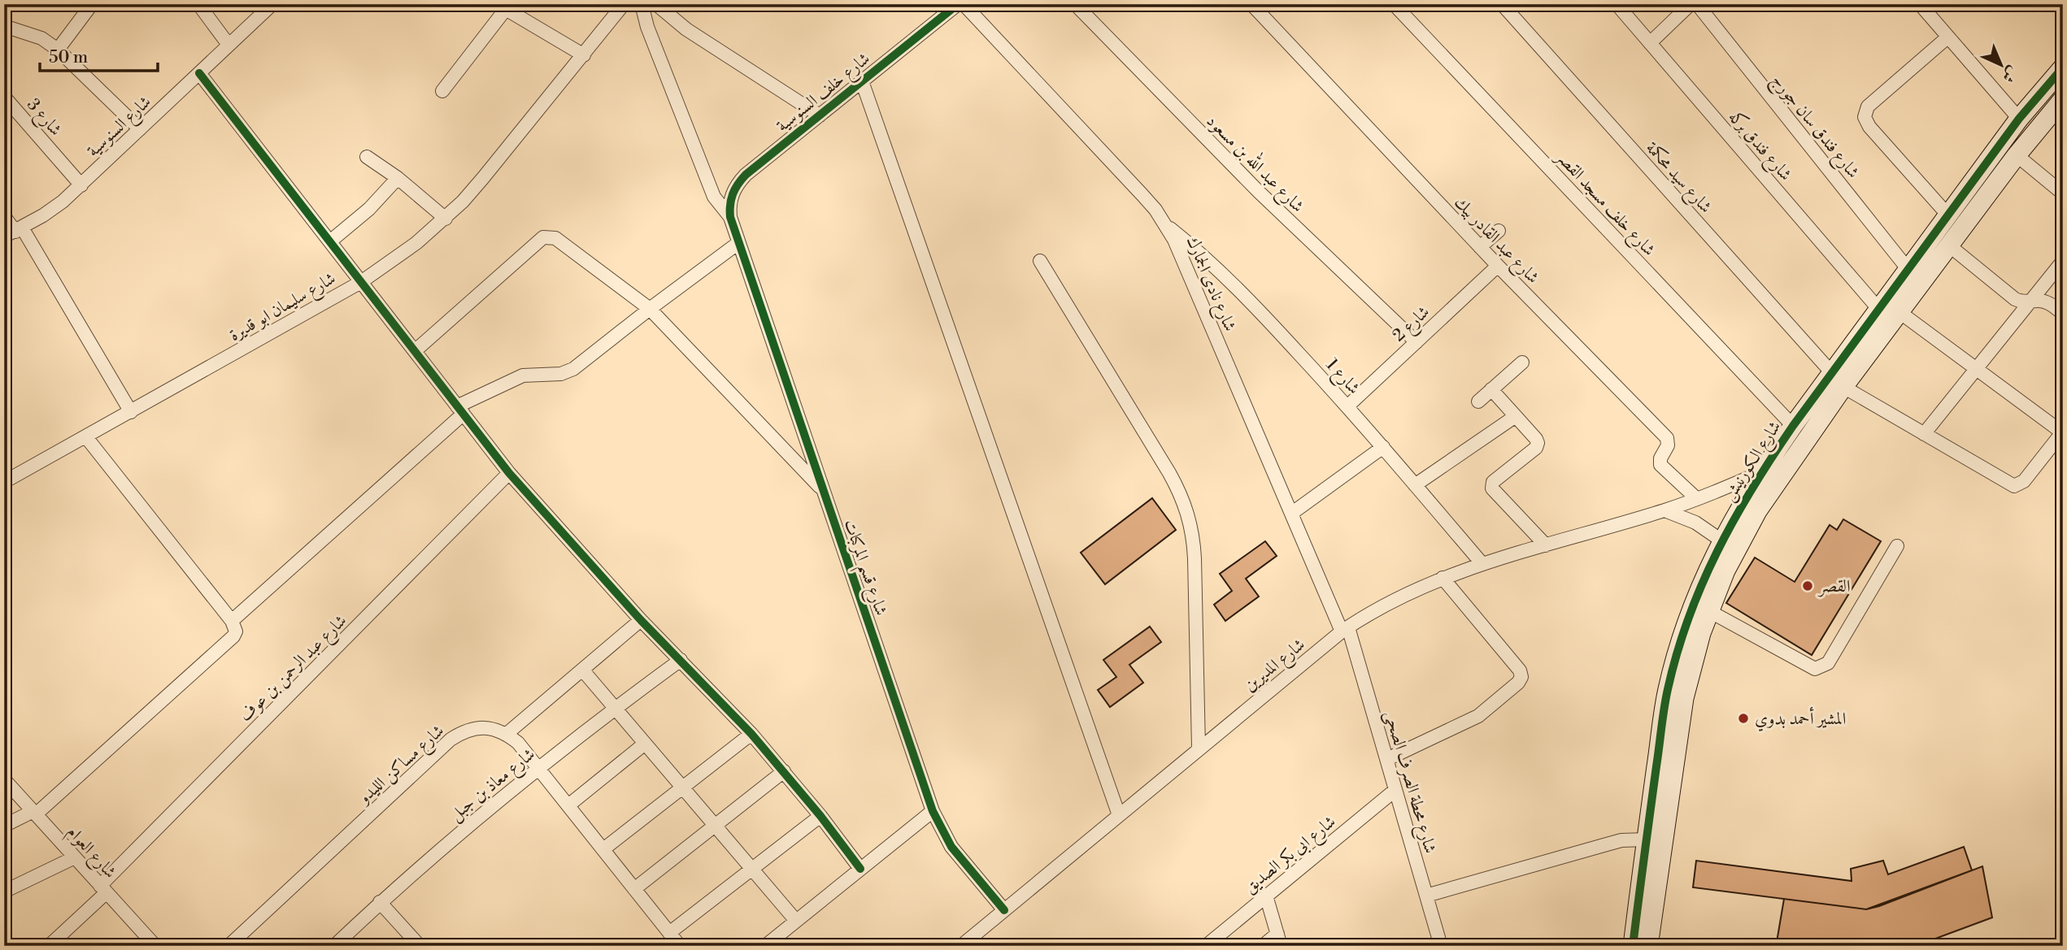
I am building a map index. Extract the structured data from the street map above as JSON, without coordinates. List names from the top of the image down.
{
  "streets": {
    "street": [
      "شارع خلف السنوسية",
      "شارع 3",
      "شارع السنوسية",
      "شارع فندق سان جورج",
      "شارع فندق بركه",
      "شارع عبد الله بن مسعود",
      "شارع سيد محكمة",
      "شارع خلف مسجد القصر",
      "شارع عبد القادر بيك",
      "شارع نادى الجمارك",
      "شارع سليمان ابو قديرة",
      "شارع 2",
      "شارع 1",
      "شارع الكورنيش",
      "شارع قسم المركبات",
      "شارع المديرين",
      "شارع عبد الرحمن بن عوف",
      "شارع مساكن الليدو",
      "شارع محطة الصرف الصحى",
      "شارع معاذ بن جبل",
      "شارع العوام",
      "شارع ابى بكر الصديق"
    ]
  },
  "crossings": [
    ["شارع خلف السنوسية", "شارع قسم المركبات"],
    ["شارع 3", "شارع السنوسية"],
    ["شارع فندق سان جورج", "شارع الكورنيش"],
    ["شارع فندق بركه", "شارع الكورنيش"],
    ["شارع عبد الله بن مسعود", "شارع 2"],
    ["شارع سيد محكمة", "شارع الكورنيش"],
    ["شارع خلف مسجد القصر", "شارع الكورنيش"],
    ["شارع عبد القادر بيك", "شارع 2"],
    ["شارع عبد القادر بيك", "شارع المديرين"],
    ["شارع نادى الجمارك", "شارع 1"],
    ["شارع نادى الجمارك", "شارع المديرين"],
    ["شارع نادى الجمارك", "شارع محطة الصرف الصحى"],
    ["شارع 2", "شارع 1"],
    ["شارع 1", "شارع المديرين"],
    ["شارع الكورنيش", "شارع المديرين"],
    ["شارع قسم المركبات", "شارع المديرين"],
    ["شارع المديرين", "شارع محطة الصرف الصحى"],
    ["شارع عبد الرحمن بن عوف", "شارع العوام"],
    ["شارع محطة الصرف الصحى", "شارع ابى بكر الصديق"]
  ],
  "places": ["القصر", "المشير أحمد بدوي"],
  "scale_bar": "50 m",
  "north": "bottom right"
}
